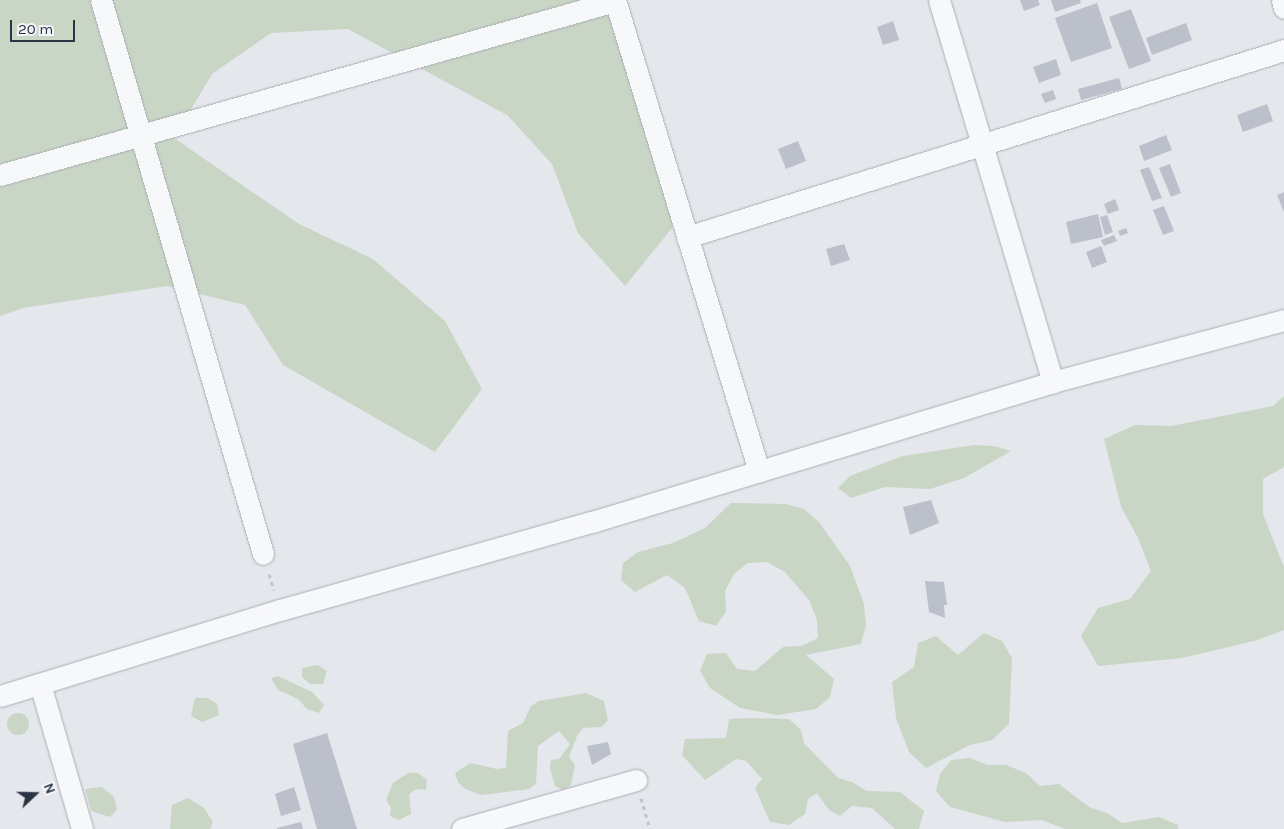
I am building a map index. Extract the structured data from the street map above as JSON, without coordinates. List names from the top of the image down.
{
  "scale_bar": "20 m",
  "north": "right"
}
